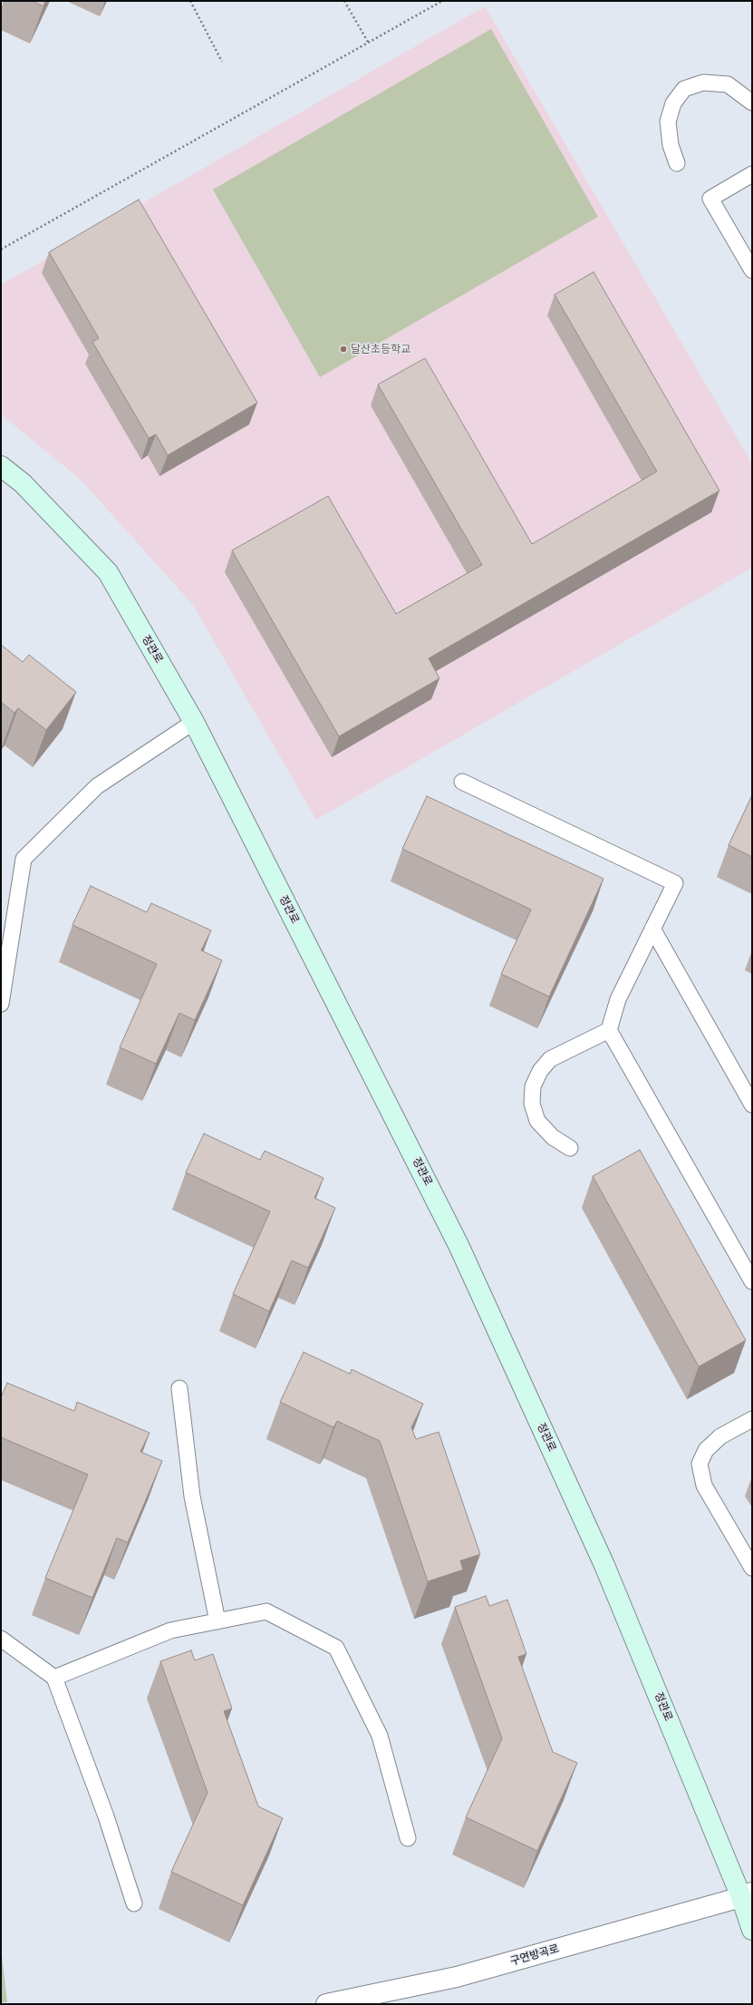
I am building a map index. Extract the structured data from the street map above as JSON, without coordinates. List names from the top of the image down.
{
  "streets": {
    "street": ["정관로", "구연방곡로"]
  },
  "crossings": [
    ["정관로", "구연방곡로"]
  ],
  "places": ["달산초등학교"]
}
